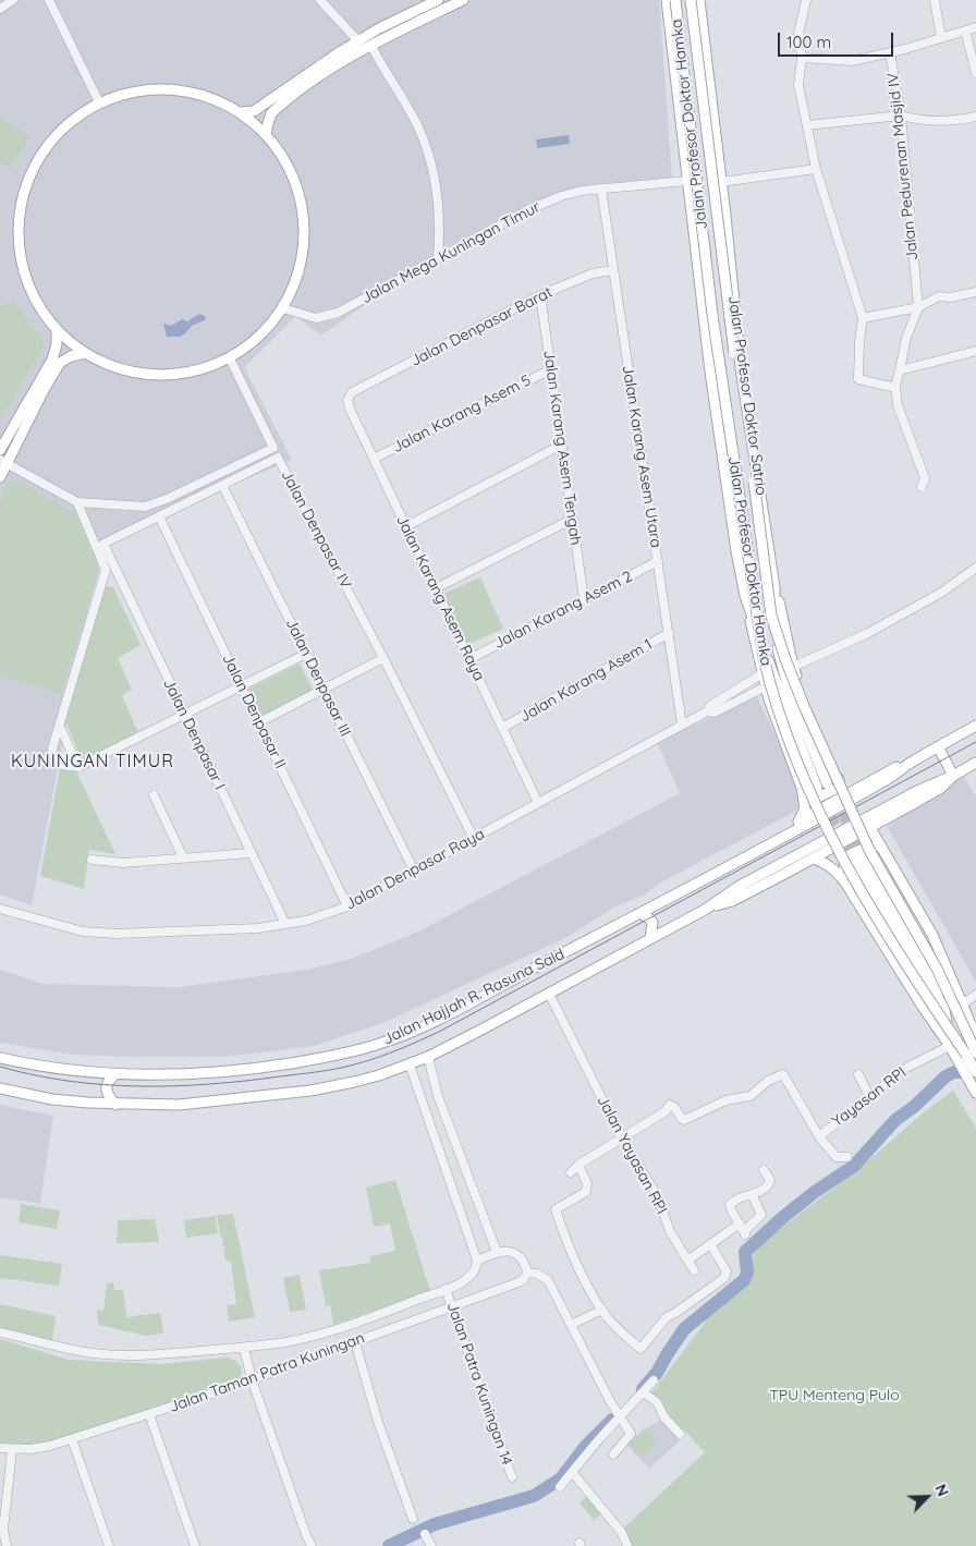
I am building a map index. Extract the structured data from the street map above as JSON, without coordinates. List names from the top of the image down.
{
  "streets": {
    "main road": ["Jalan Profesor Doktor Hamka", "Jalan Profesor Doktor Satrio", "Jalan Hajjah R. Rasuna Said"],
    "street": [
      "Jalan Pedurenan Masjid IV",
      "Jalan Mega Kuningan Timur",
      "Jalan Denpasar Barat",
      "Jalan Karang Asem 5",
      "Jalan Karang Asem Tengah",
      "Jalan Karang Asem Utara",
      "Jalan Denpasar IV",
      "Jalan Karang Asem Raya",
      "Jalan Karang Asem 2",
      "Jalan Denpasar III",
      "Jalan Karang Asem 1",
      "Jalan Denpasar II",
      "Jalan Denpasar I",
      "Jalan Denpasar Raya",
      "Yayasan RPI",
      "Jalan Yayasan RPI",
      "Jalan Taman Patra Kuningan",
      "Jalan Patra Kuningan 14"
    ]
  },
  "crossings": [
    ["Jalan Mega Kuningan Timur", "Jalan Profesor Doktor Satrio"],
    ["Jalan Mega Kuningan Timur", "Jalan Karang Asem Utara"],
    ["Jalan Denpasar Barat", "Jalan Karang Asem Tengah"],
    ["Jalan Denpasar Barat", "Jalan Karang Asem Utara"],
    ["Jalan Denpasar Barat", "Jalan Karang Asem Raya"],
    ["Jalan Karang Asem 5", "Jalan Karang Asem Tengah"],
    ["Jalan Karang Asem 5", "Jalan Karang Asem Raya"],
    ["Jalan Karang Asem Tengah", "Jalan Karang Asem 2"],
    ["Jalan Karang Asem Utara", "Jalan Karang Asem 2"],
    ["Jalan Karang Asem Utara", "Jalan Karang Asem 1"],
    ["Jalan Karang Asem Utara", "Jalan Denpasar Raya"],
    ["Jalan Denpasar IV", "Jalan Denpasar III"],
    ["Jalan Denpasar IV", "Jalan Denpasar II"],
    ["Jalan Denpasar IV", "Jalan Denpasar I"],
    ["Jalan Denpasar IV", "Jalan Denpasar Raya"],
    ["Jalan Karang Asem Raya", "Jalan Karang Asem 2"],
    ["Jalan Karang Asem Raya", "Jalan Karang Asem 1"],
    ["Jalan Karang Asem Raya", "Jalan Denpasar Raya"],
    ["Jalan Denpasar III", "Jalan Denpasar Raya"],
    ["Jalan Denpasar II", "Jalan Denpasar Raya"],
    ["Jalan Denpasar I", "Jalan Denpasar Raya"],
    ["Jalan Hajjah R. Rasuna Said", "Jalan Yayasan RPI"],
    ["Jalan Taman Patra Kuningan", "Jalan Patra Kuningan 14"]
  ],
  "districts": ["KUNINGAN TIMUR"],
  "parks": ["TPU Menteng Pulo"],
  "scale_bar": "100 m",
  "north": "top right"
}
